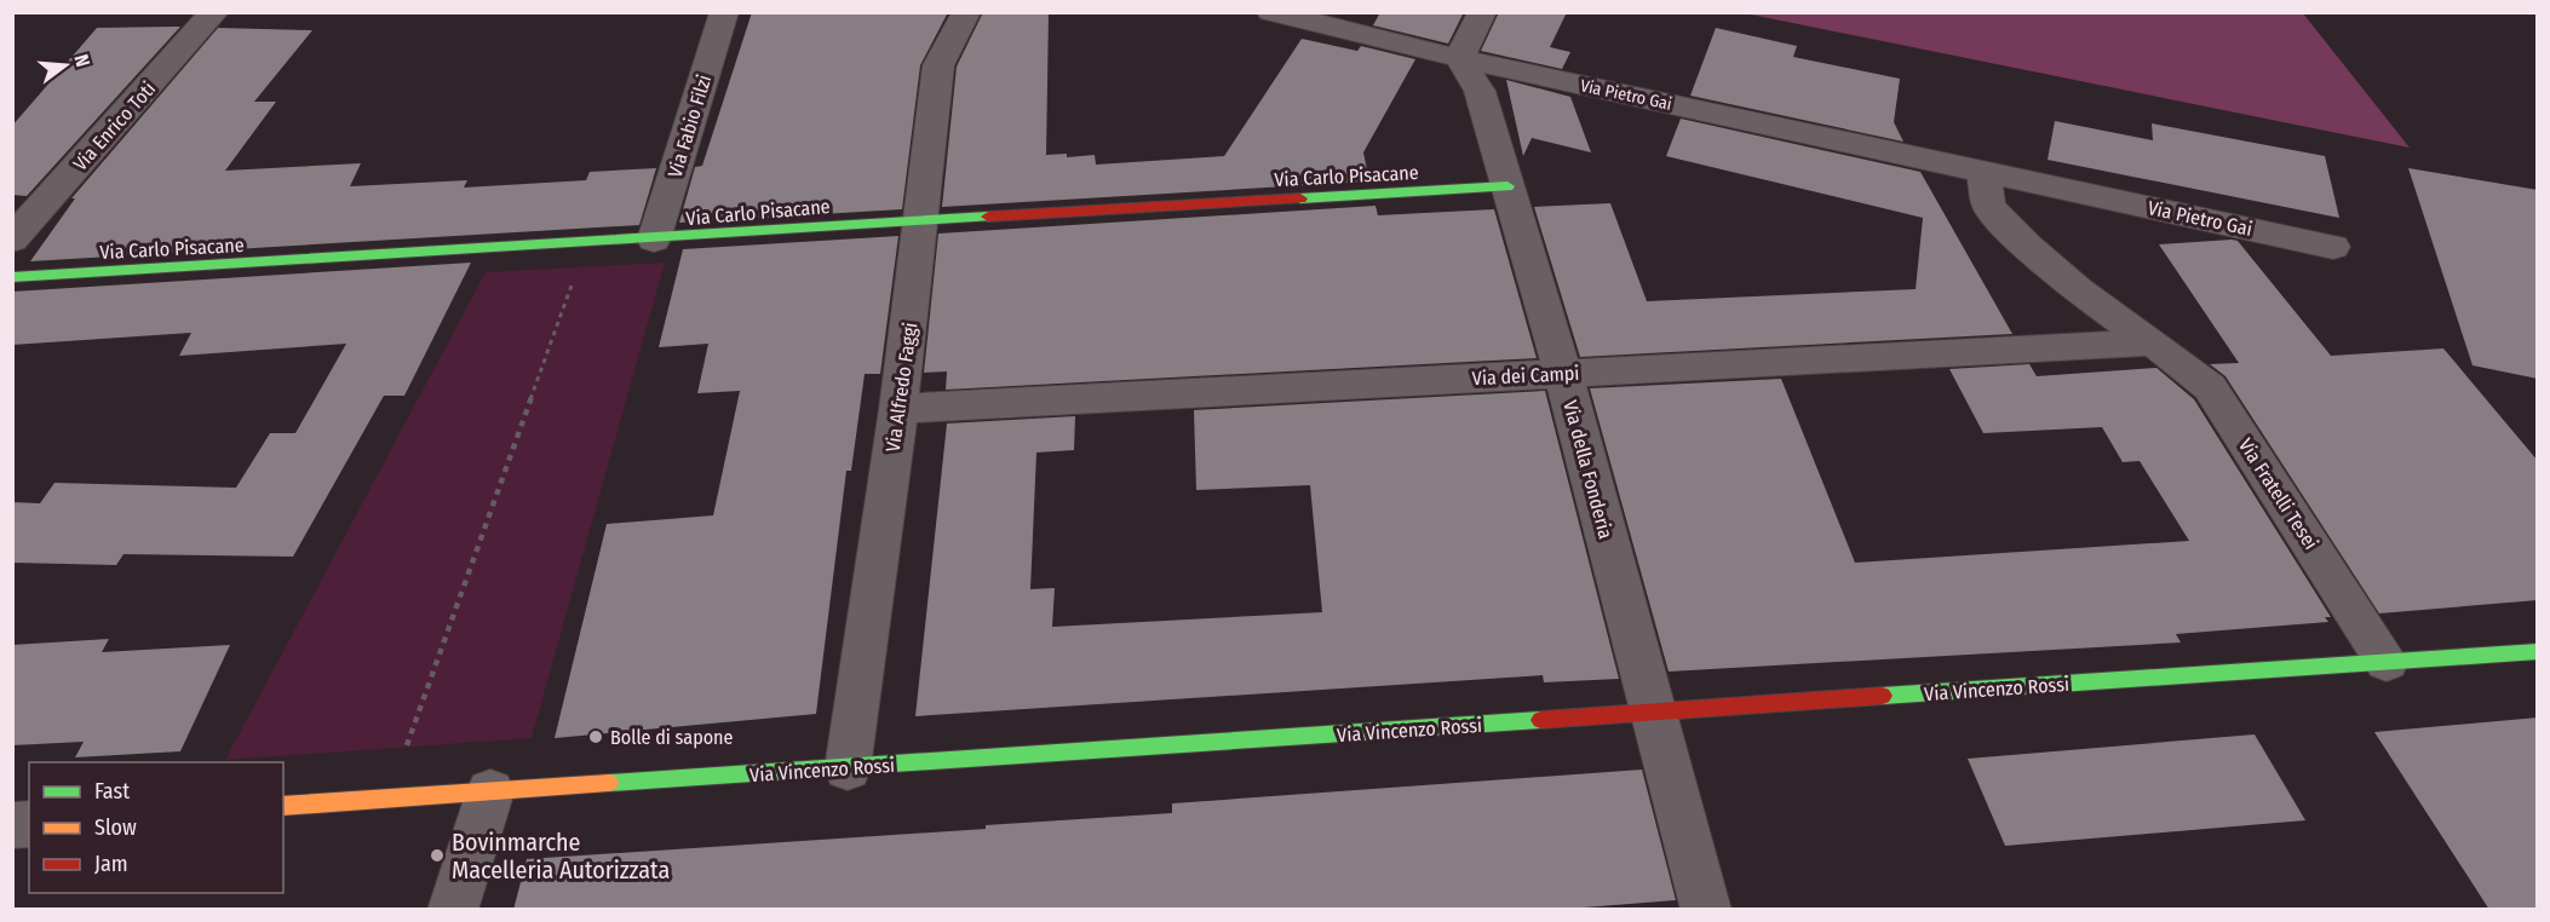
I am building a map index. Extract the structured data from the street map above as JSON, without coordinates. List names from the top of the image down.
{
  "streets": {
    "street": [
      "Via Pietro Gai",
      "Via Enrico Toti",
      "Via Fabio Filzi",
      "Via Carlo Pisacane",
      "Via dei Campi",
      "Via Alfredo Faggi",
      "Via della Fonderia",
      "Via Fratelli Tesei",
      "Via Vincenzo Rossi"
    ]
  },
  "crossings": [
    ["Via Pietro Gai", "Via della Fonderia"],
    ["Via Fabio Filzi", "Via Carlo Pisacane"],
    ["Via Carlo Pisacane", "Via Alfredo Faggi"],
    ["Via Carlo Pisacane", "Via della Fonderia"],
    ["Via dei Campi", "Via Alfredo Faggi"],
    ["Via dei Campi", "Via della Fonderia"],
    ["Via dei Campi", "Via Fratelli Tesei"],
    ["Via Alfredo Faggi", "Via Vincenzo Rossi"],
    ["Via della Fonderia", "Via Vincenzo Rossi"],
    ["Via Fratelli Tesei", "Via Vincenzo Rossi"]
  ],
  "places": ["Bolle di sapone", "Bovinmarche Macelleria Autorizzata"],
  "legend": ["Fast", "Slow", "Jam"],
  "north": "right"
}
